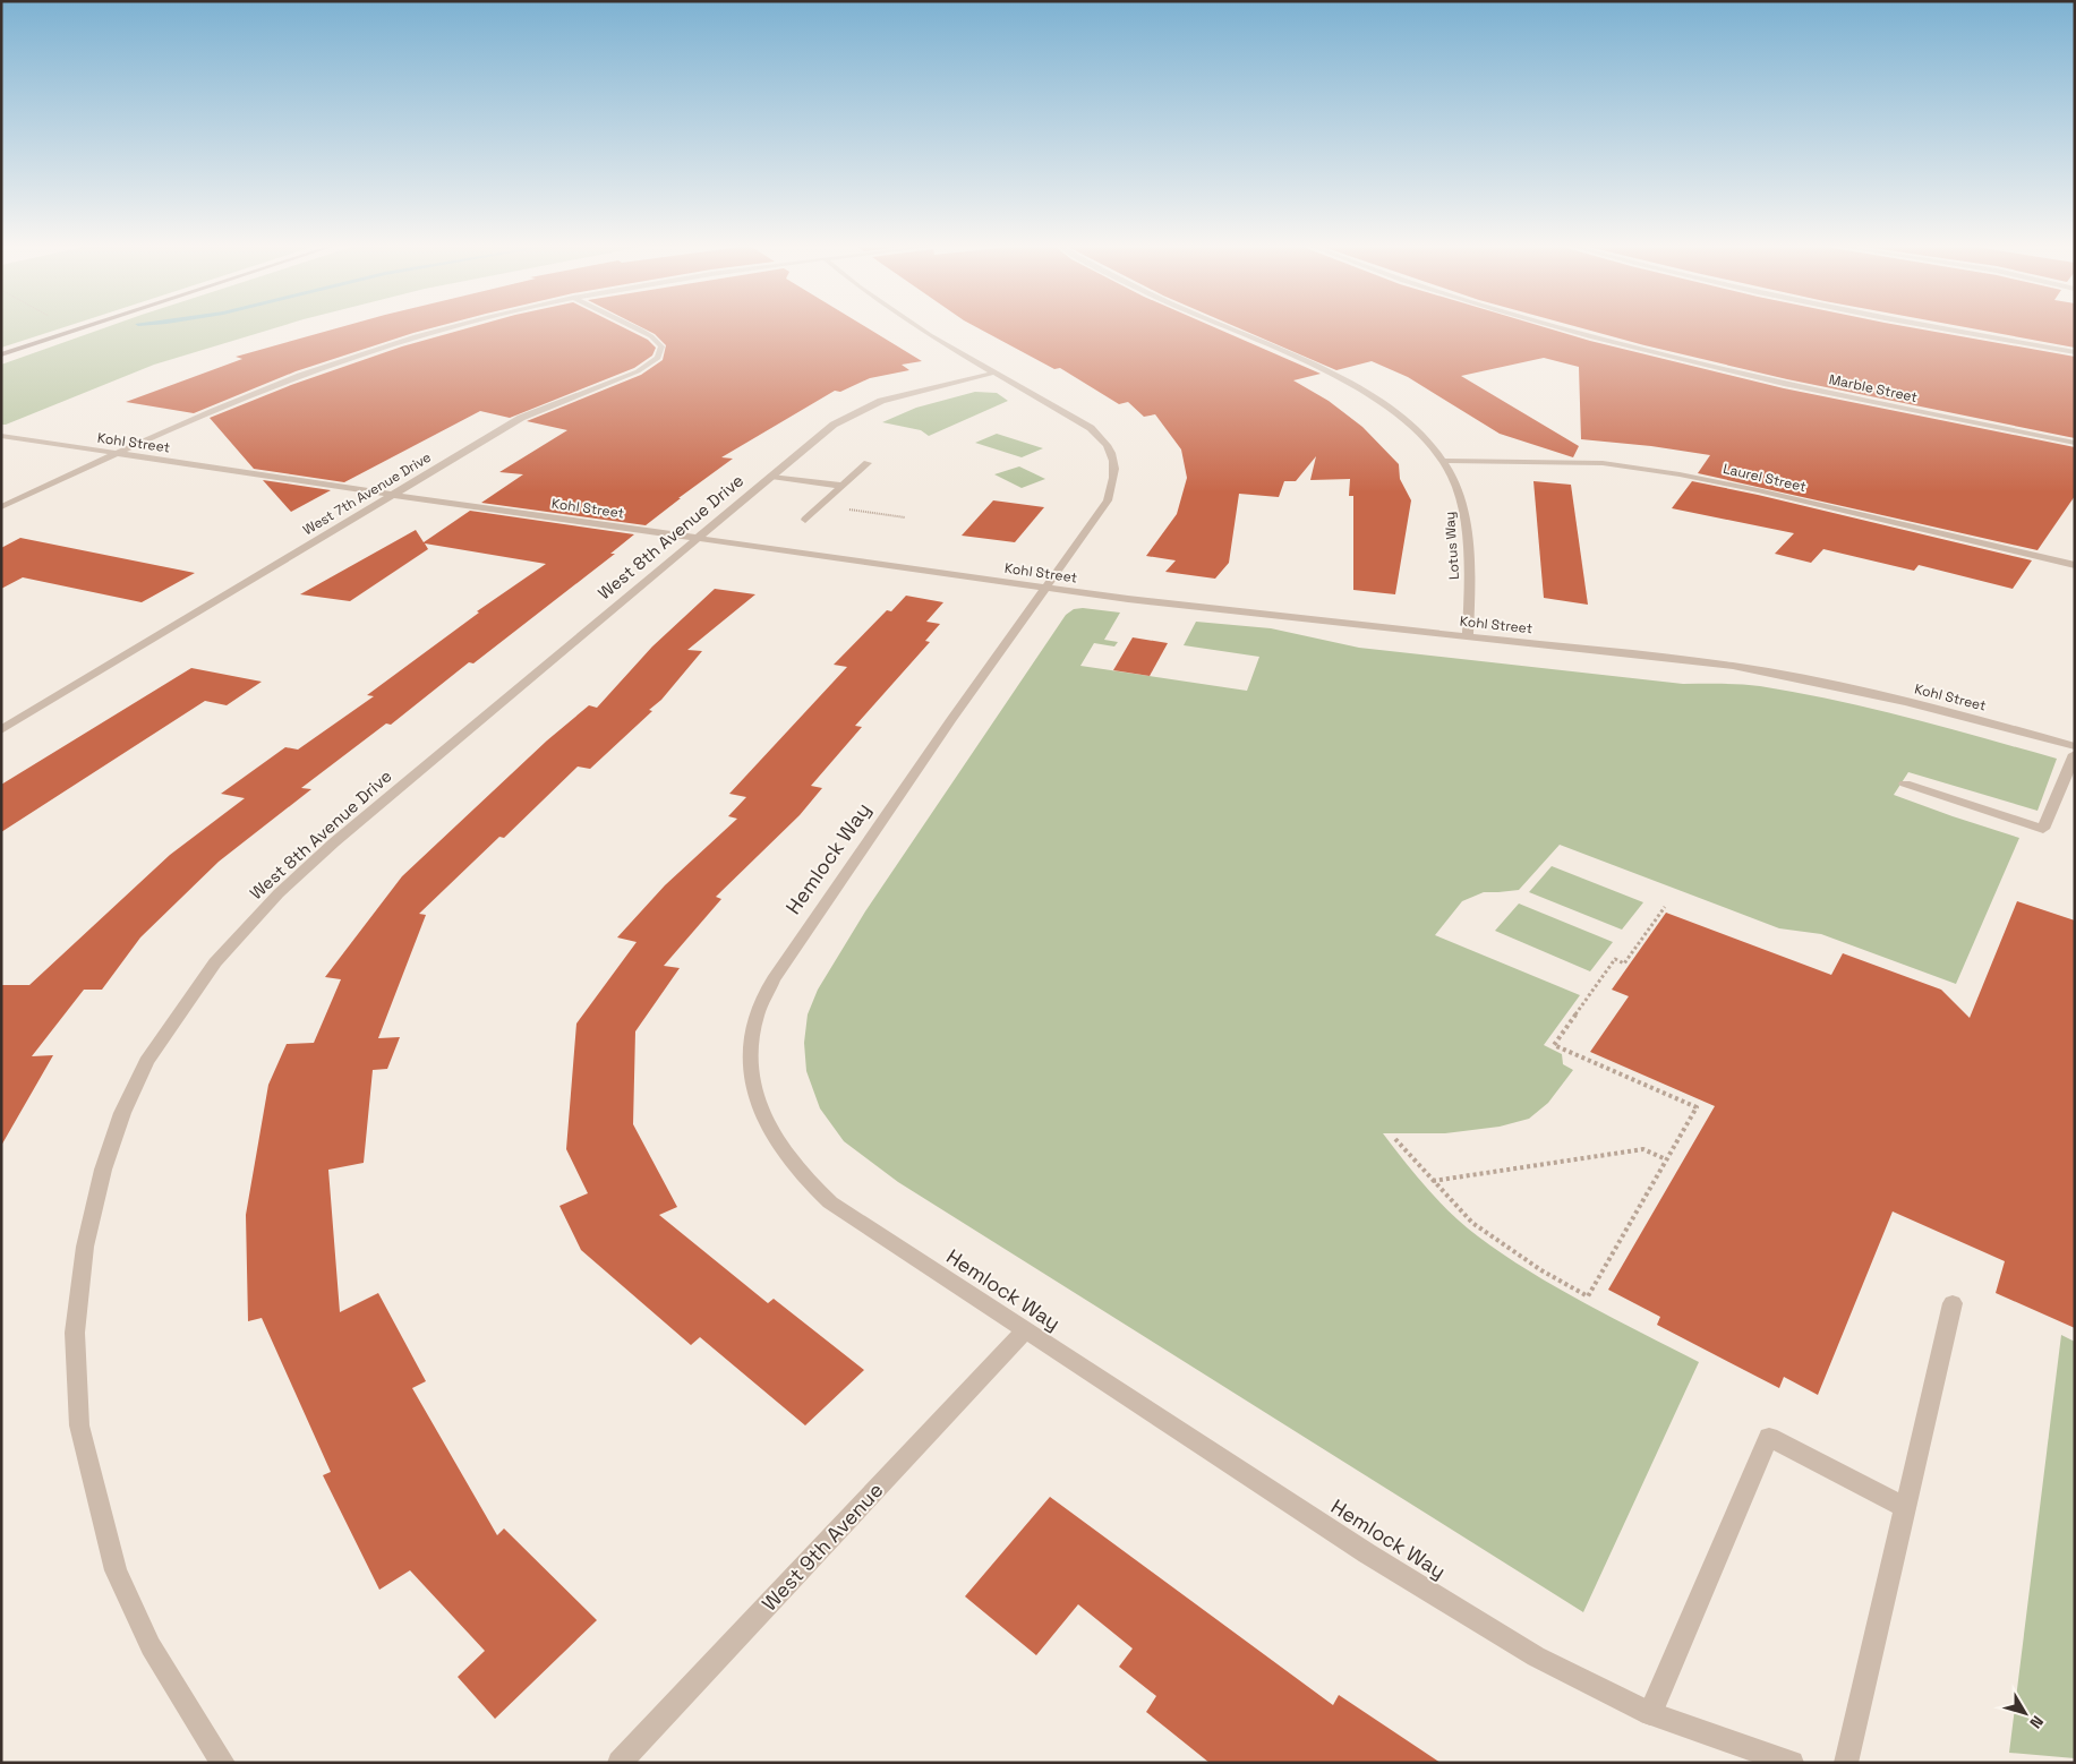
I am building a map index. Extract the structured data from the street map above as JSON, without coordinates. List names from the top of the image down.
{
  "streets": {
    "street": [
      "Marble Street",
      "Kohl Street",
      "Laurel Street",
      "West 7th Avenue Drive",
      "West 8th Avenue Drive",
      "Lotus Way",
      "Hemlock Way",
      "West 9th Avenue"
    ]
  },
  "crossings": [
    ["Kohl Street", "West 7th Avenue Drive"],
    ["Kohl Street", "West 8th Avenue Drive"],
    ["Kohl Street", "Lotus Way"],
    ["Kohl Street", "Hemlock Way"],
    ["Laurel Street", "Lotus Way"],
    ["West 8th Avenue Drive", "Hemlock Way"],
    ["Hemlock Way", "West 9th Avenue"]
  ],
  "north": "bottom right"
}
